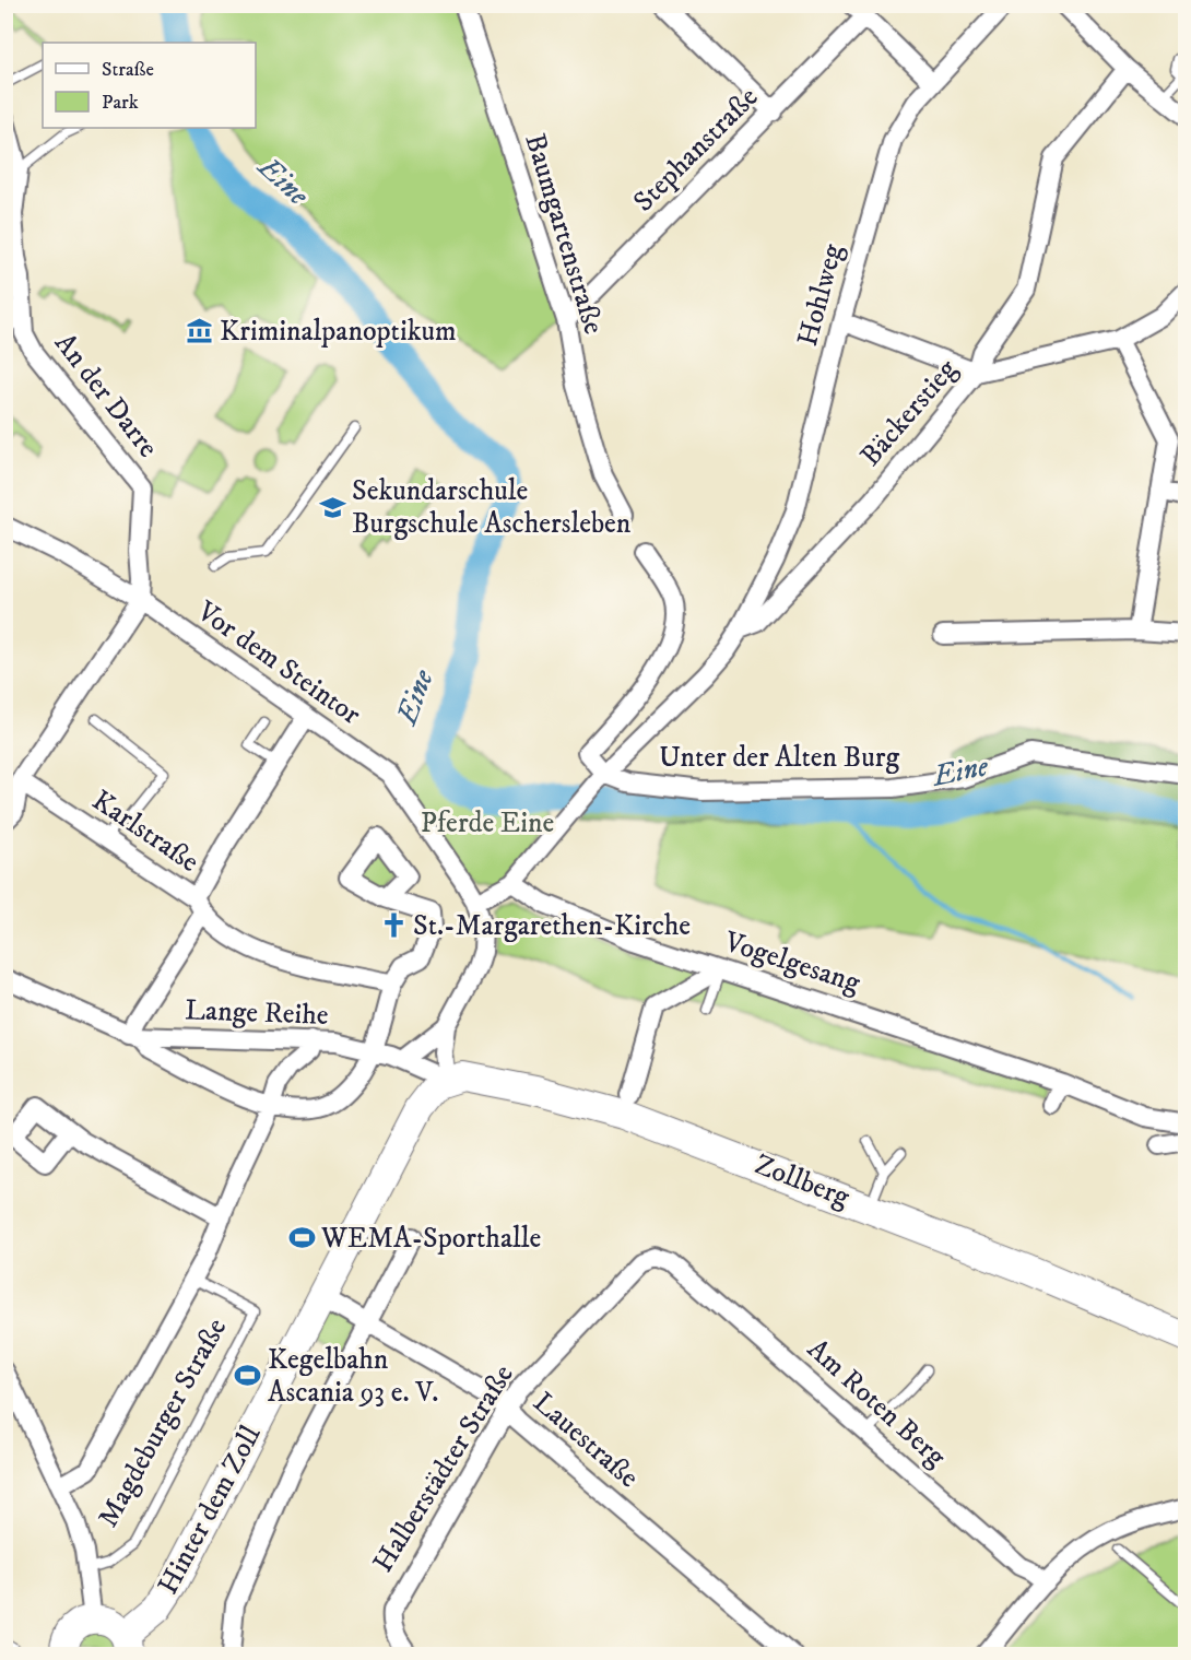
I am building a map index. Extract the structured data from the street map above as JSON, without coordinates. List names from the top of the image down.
{
  "streets": {
    "main road": ["Zollberg", "Hinter dem Zoll"],
    "street": [
      "Stephanstraße",
      "Baumgartenstraße",
      "Hohlweg",
      "An der Darre",
      "Bäckerstieg",
      "Vor dem Steintor",
      "Unter der Alten Burg",
      "Karlstraße",
      "Vogelgesang",
      "Lange Reihe",
      "Am Roten Berg",
      "Magdeburger Straße",
      "Lauestraße",
      "Halberstädter Straße"
    ]
  },
  "crossings": [
    ["Stephanstraße", "Baumgartenstraße"],
    ["Hohlweg", "Bäckerstieg"],
    ["An der Darre", "Vor dem Steintor"],
    ["Bäckerstieg", "Unter der Alten Burg"],
    ["Bäckerstieg", "Vogelgesang"],
    ["Lange Reihe", "Zollberg"],
    ["Lange Reihe", "Hinter dem Zoll"],
    ["Zollberg", "Hinter dem Zoll"],
    ["Am Roten Berg", "Halberstädter Straße"],
    ["Lauestraße", "Halberstädter Straße"],
    ["Lauestraße", "Hinter dem Zoll"]
  ],
  "water": ["Eine"],
  "parks": ["Pferde Eine"],
  "places": {
    "museum": ["Kriminalpanoptikum"],
    "school or university": ["Sekundarschule Burgschule Aschersleben"],
    "church": ["St.-Margarethen-Kirche"],
    "sports": ["WEMA-Sporthalle", "Kegelbahn Ascania 93 e. V."]
  },
  "legend": ["Straße", "Park"]
}
